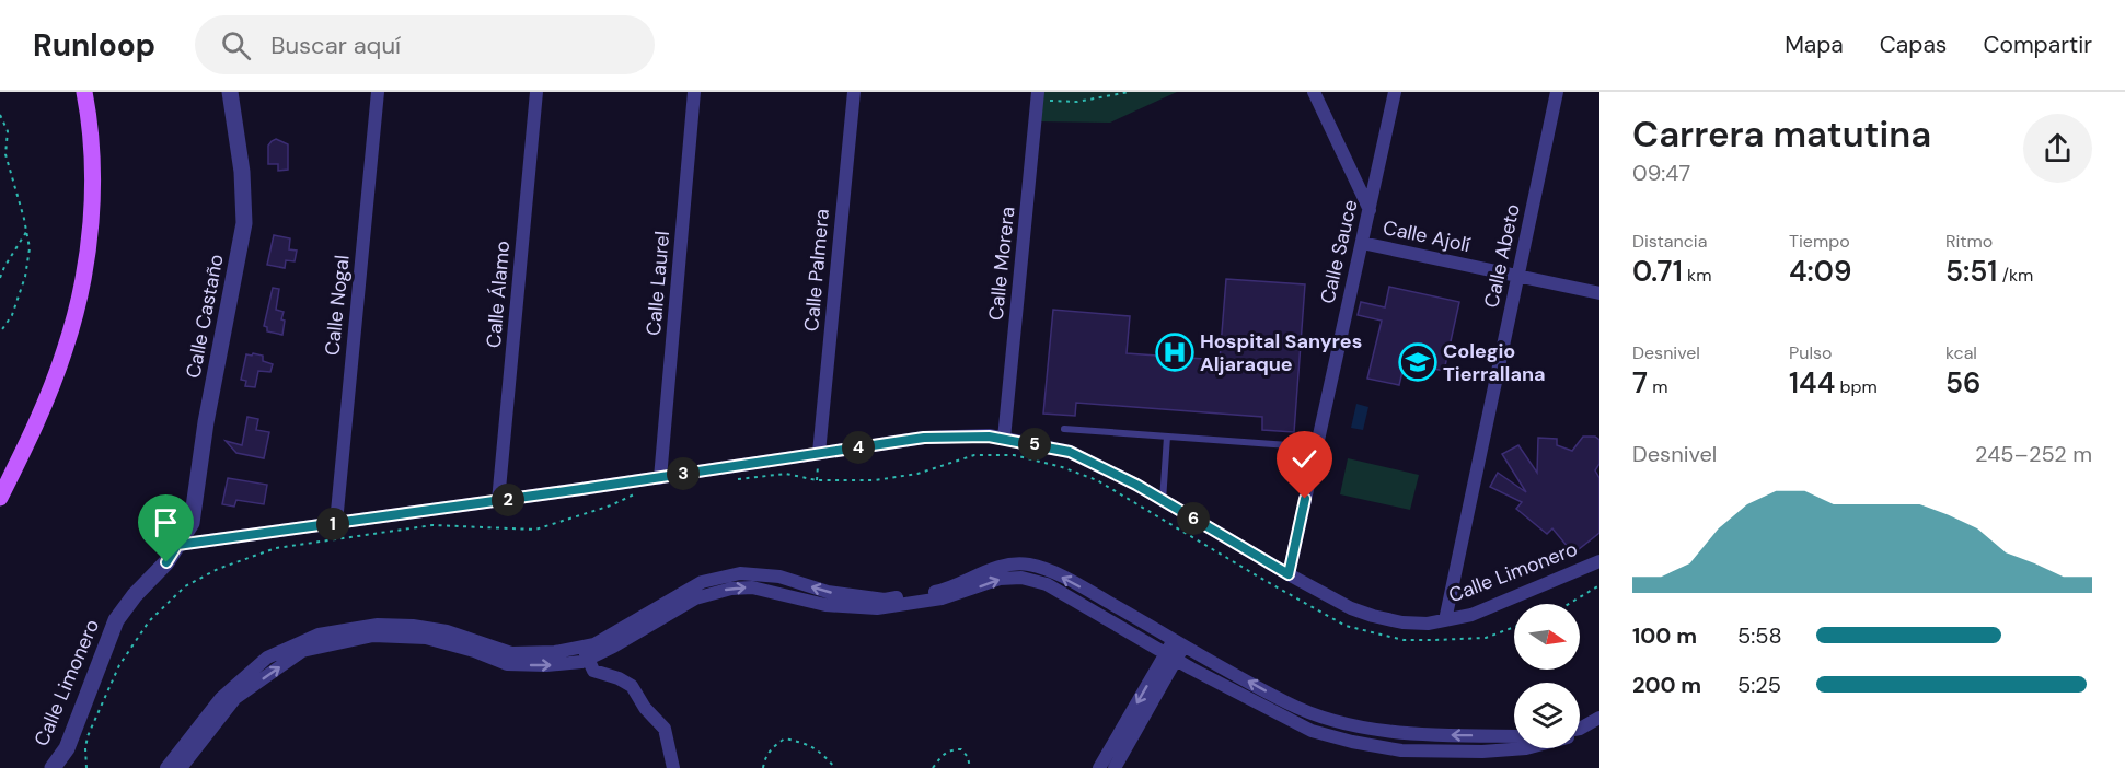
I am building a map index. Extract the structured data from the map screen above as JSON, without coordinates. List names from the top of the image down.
{
  "streets": {
    "street": [
      "Calle Ajolí",
      "Calle Sauce",
      "Calle Abeto",
      "Calle Morera",
      "Calle Palmera",
      "Calle Laurel",
      "Calle Álamo",
      "Calle Nogal",
      "Calle Castaño",
      "Calle Limonero"
    ]
  },
  "crossings": [
    ["Calle Ajolí", "Calle Sauce"],
    ["Calle Ajolí", "Calle Abeto"],
    ["Calle Sauce", "Calle Limonero"],
    ["Calle Abeto", "Calle Limonero"],
    ["Calle Morera", "Calle Limonero"],
    ["Calle Palmera", "Calle Limonero"],
    ["Calle Laurel", "Calle Limonero"],
    ["Calle Álamo", "Calle Limonero"],
    ["Calle Nogal", "Calle Limonero"],
    ["Calle Castaño", "Calle Limonero"]
  ],
  "places": {
    "hospital": ["Hospital Sanyres Aljaraque"],
    "school or university": ["Colegio Tierrallana"]
  },
  "north": "right",
  "page": {
    "header": "Runloop",
    "search": "Buscar aquí",
    "nav": ["Mapa", "Capas", "Compartir"],
    "heading": ["Carrera matutina", "09:47"],
    "stats": [
      ["Distancia", "0.71 km"],
      ["Tiempo", "4:09"],
      ["Ritmo", "5:51 /km"],
      ["Desnivel", "7 m"],
      ["Pulso", "144 bpm"],
      ["kcal", "56"]
    ],
    "chart": ["Desnivel", "245–252 m"],
    "pins": [
      "5",
      "4",
      "3",
      "2",
      "6",
      "1"
    ],
    "list": [
      {
        "name": "100 m",
        "note": "5:58"
      },
      {
        "name": "200 m",
        "note": "5:25"
      }
    ]
  }
}
